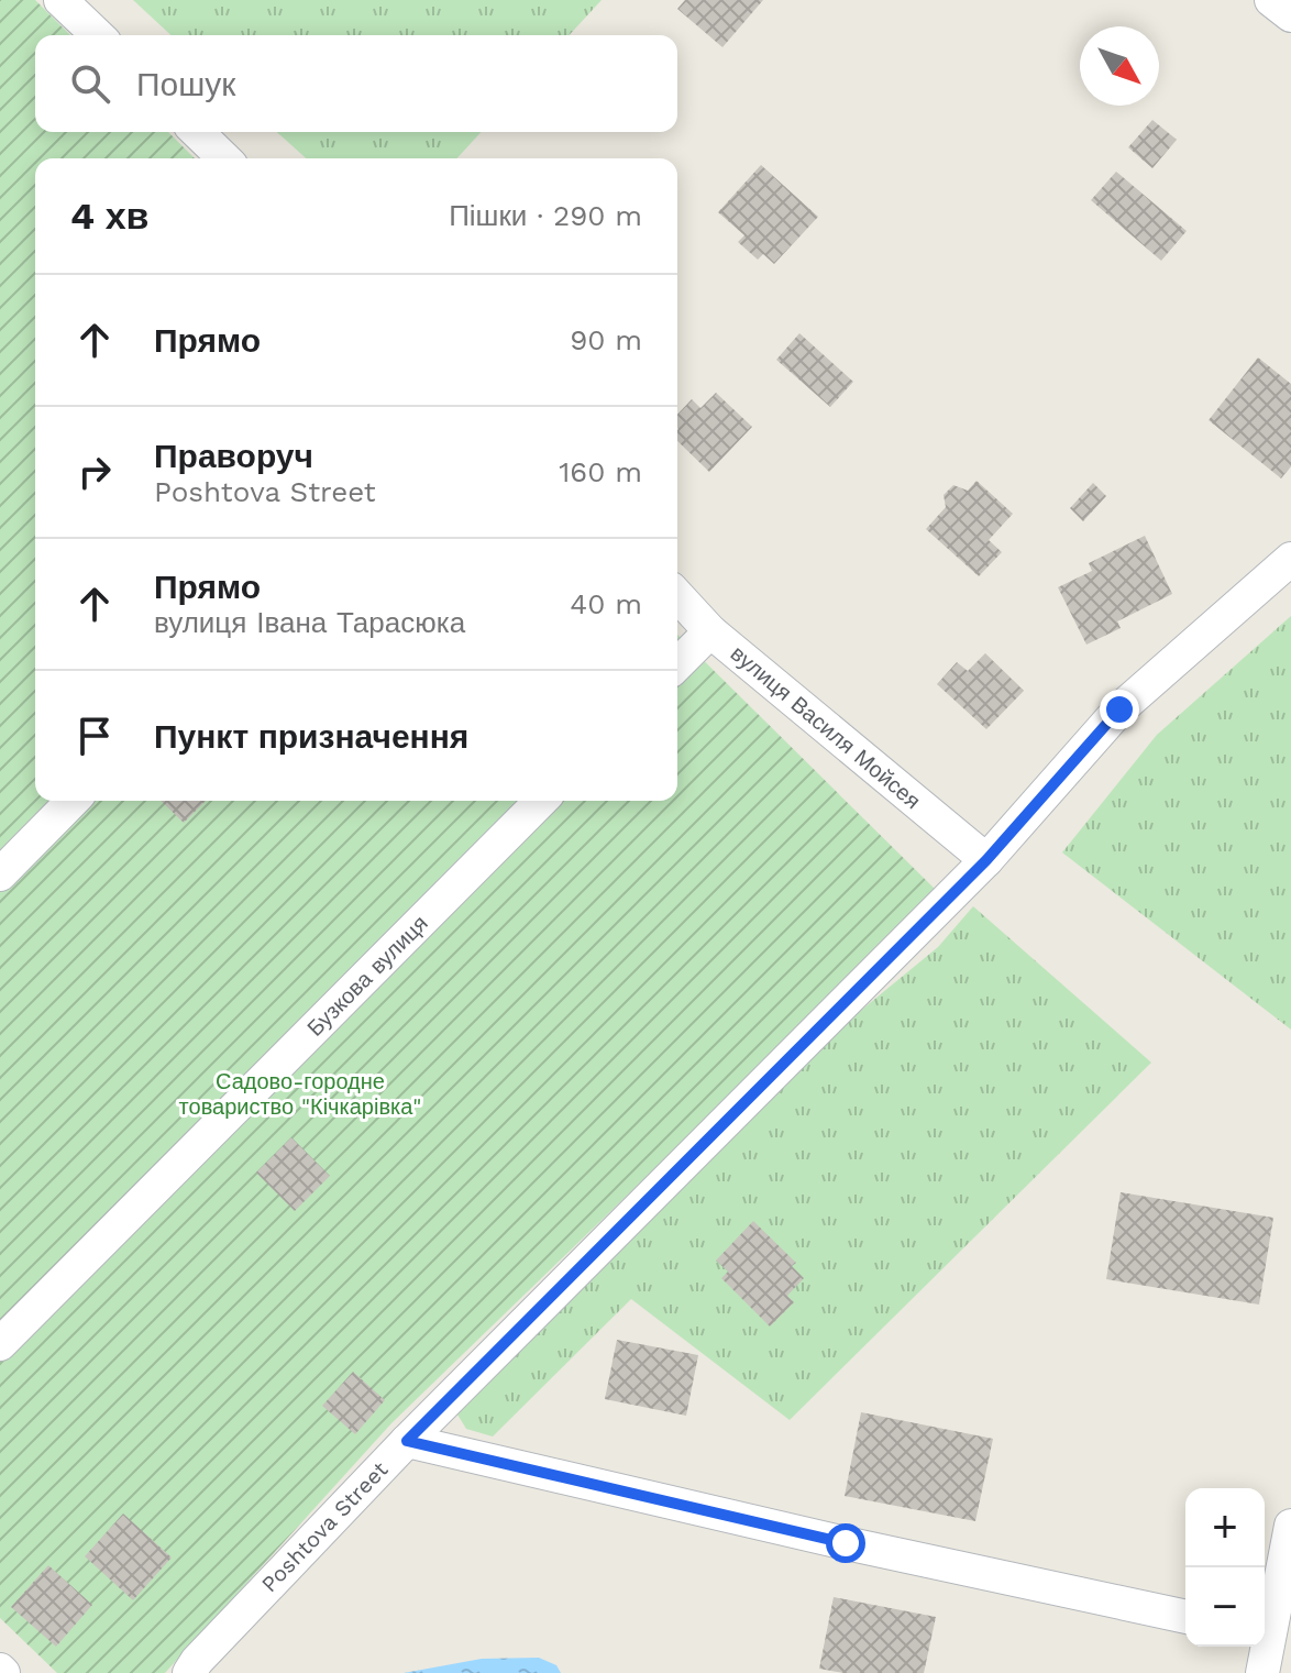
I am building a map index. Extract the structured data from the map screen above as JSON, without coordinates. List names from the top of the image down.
{
  "streets": {
    "street": ["вулиця Василя Мойсея", "Бузкова вулиця", "Poshtova Street"]
  },
  "crossings": [
    ["вулиця Василя Мойсея", "Poshtova Street"]
  ],
  "parks": ["Садово-городне товариство \"Кічкарівка\""],
  "north": "bottom right",
  "page": {
    "search": "Пошук",
    "heading": ["4 хв", "Пішки · 290 m"],
    "list": [
      ["Прямо", "90 m"],
      ["Праворуч", "Poshtova Street", "160 m"],
      ["Прямо", "вулиця Івана Тарасюка", "40 m"],
      "Пункт призначення"
    ],
    "map_buttons": ["+", "−"]
  }
}
